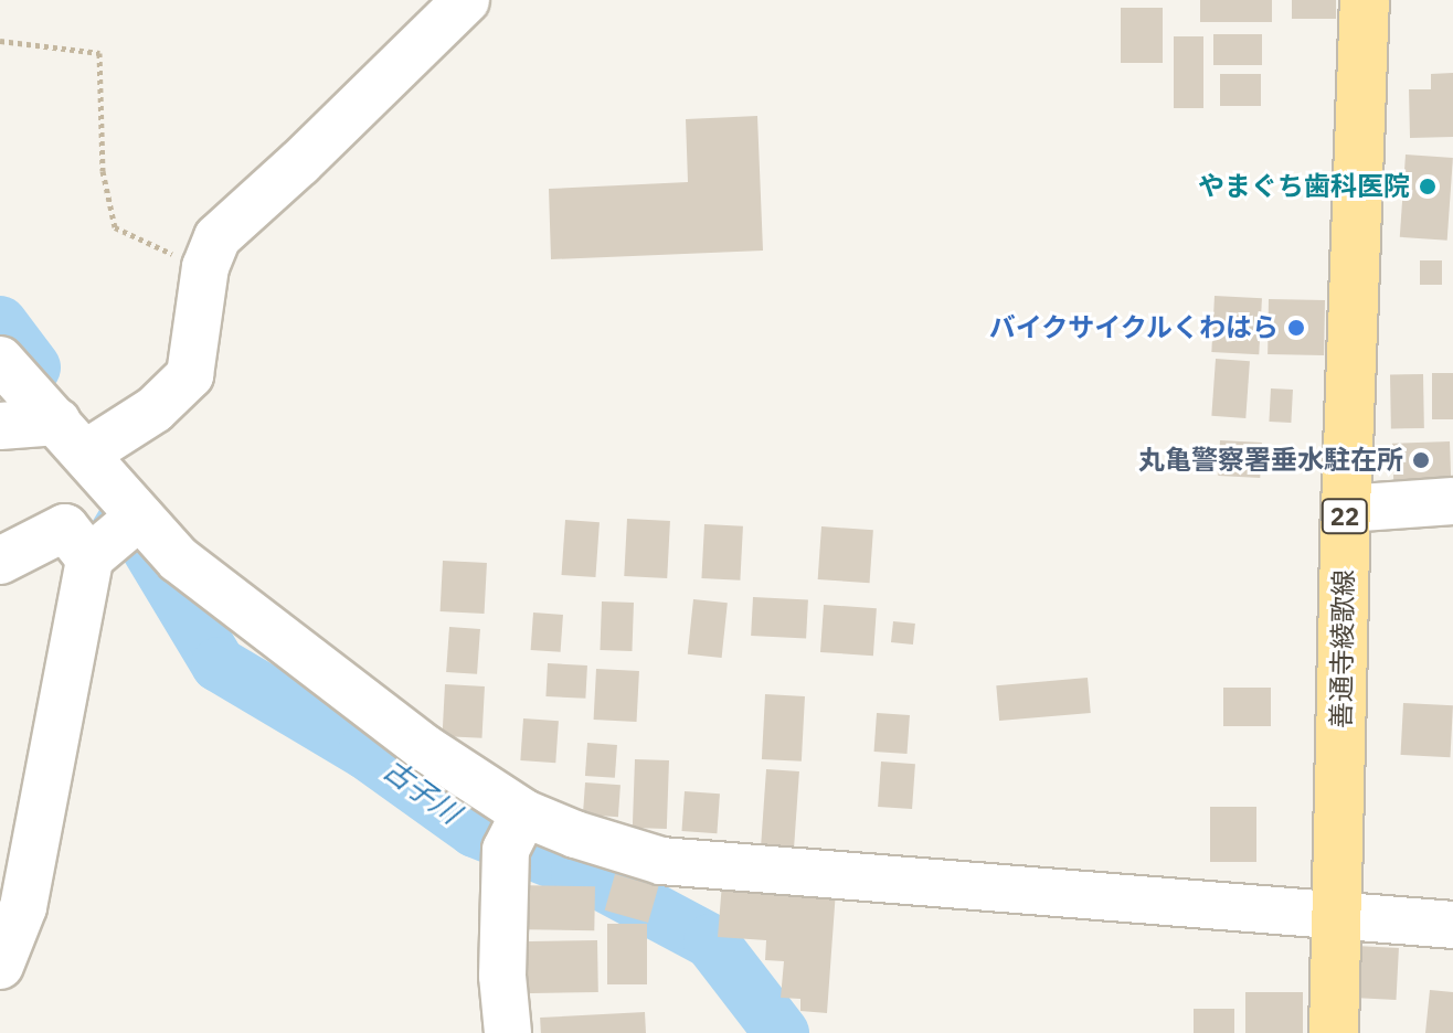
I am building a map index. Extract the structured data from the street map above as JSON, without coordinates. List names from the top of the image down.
{
  "streets": {
    "main road": ["22", "善通寺綾歌線"]
  },
  "water": ["古子川"],
  "places": ["やまぐち歯科医院", "バイクサイクルくわはら", "丸亀警察署垂水駐在所"]
}
